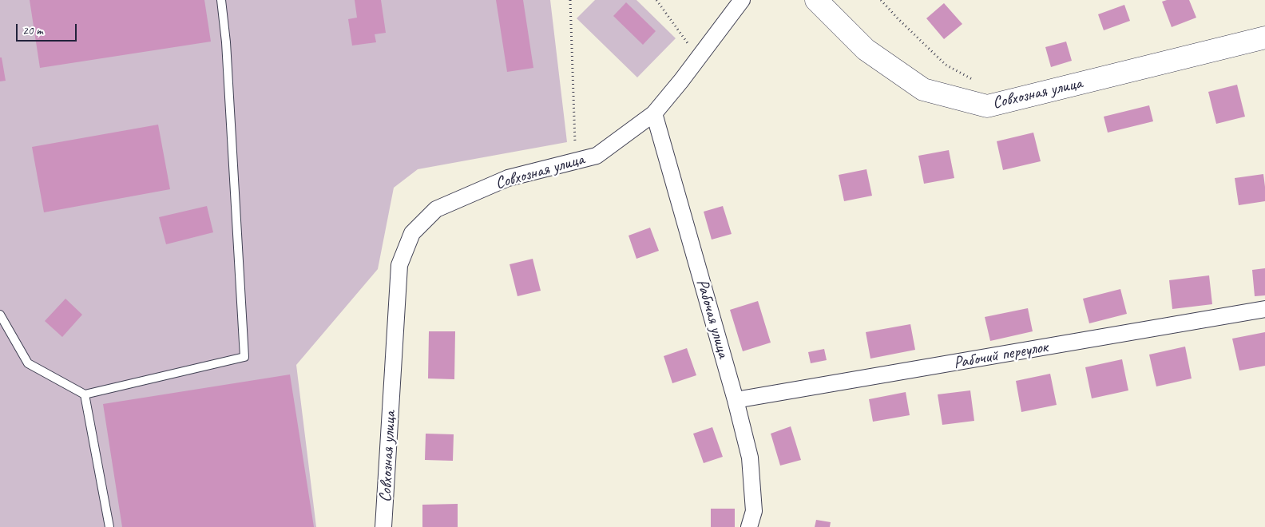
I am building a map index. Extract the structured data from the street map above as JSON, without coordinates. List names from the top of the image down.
{
  "streets": {
    "street": ["Совхозная улица", "Рабочая улица", "Рабочий переулок"]
  },
  "crossings": [
    ["Совхозная улица", "Рабочая улица"],
    ["Рабочая улица", "Рабочий переулок"]
  ],
  "scale_bar": "20 m"
}
